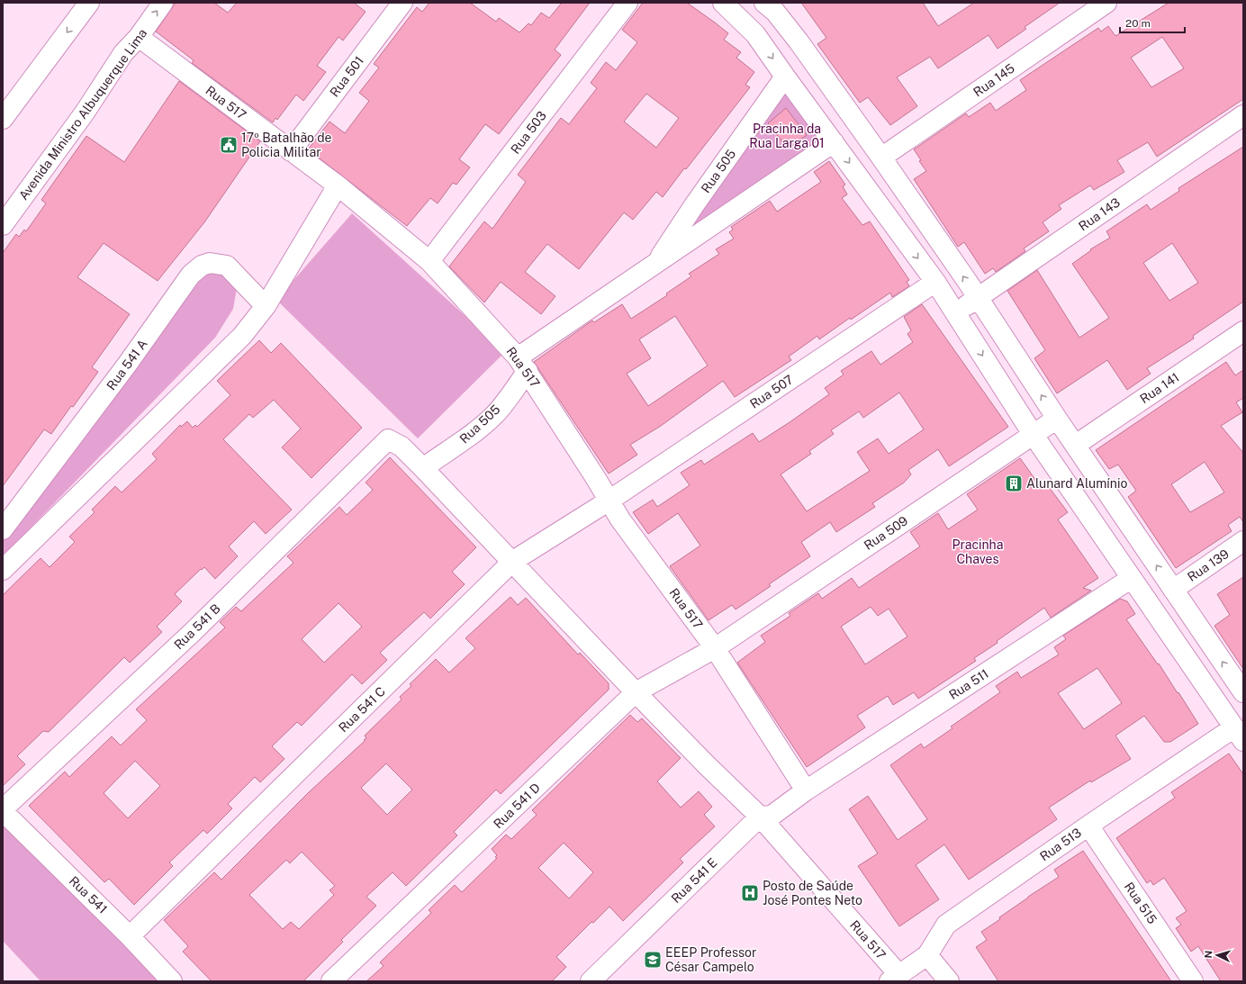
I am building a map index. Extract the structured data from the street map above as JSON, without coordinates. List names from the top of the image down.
{
  "streets": {
    "street": [
      "Rua 501",
      "Rua 145",
      "Rua 517",
      "Avenida Ministro Albuquerque Lima",
      "Rua 503",
      "Rua 505",
      "Rua 143",
      "Rua 541 A",
      "Rua 141",
      "Rua 507",
      "Rua 509",
      "Rua 139",
      "Rua 541 B",
      "Rua 511",
      "Rua 541 C",
      "Rua 541 D",
      "Rua 513",
      "Rua 541 E",
      "Rua 541",
      "Rua 515"
    ]
  },
  "crossings": [
    ["Rua 501", "Rua 517"],
    ["Rua 517", "Avenida Ministro Albuquerque Lima"],
    ["Rua 517", "Rua 503"],
    ["Rua 517", "Rua 505"],
    ["Rua 517", "Rua 507"],
    ["Rua 517", "Rua 509"],
    ["Rua 517", "Rua 541 B"],
    ["Rua 517", "Rua 511"],
    ["Rua 517", "Rua 541 C"],
    ["Rua 517", "Rua 541 D"],
    ["Rua 517", "Rua 513"],
    ["Rua 517", "Rua 541 E"],
    ["Rua 507", "Rua 541 C"],
    ["Rua 509", "Rua 541 D"],
    ["Rua 541 B", "Rua 541"],
    ["Rua 511", "Rua 541 E"],
    ["Rua 541 C", "Rua 541"],
    ["Rua 513", "Rua 515"]
  ],
  "parks": ["Pracinha da Rua Larga 01", "Pracinha Chaves"],
  "places": {
    "public building": ["17º Batalhão de Policia Militar"],
    "building": ["Alunard Alumínio"],
    "hospital": ["Posto de Saúde José Pontes Neto"],
    "school or university": ["EEEP Professor César Campelo"]
  },
  "scale_bar": "20 m",
  "north": "left"
}
